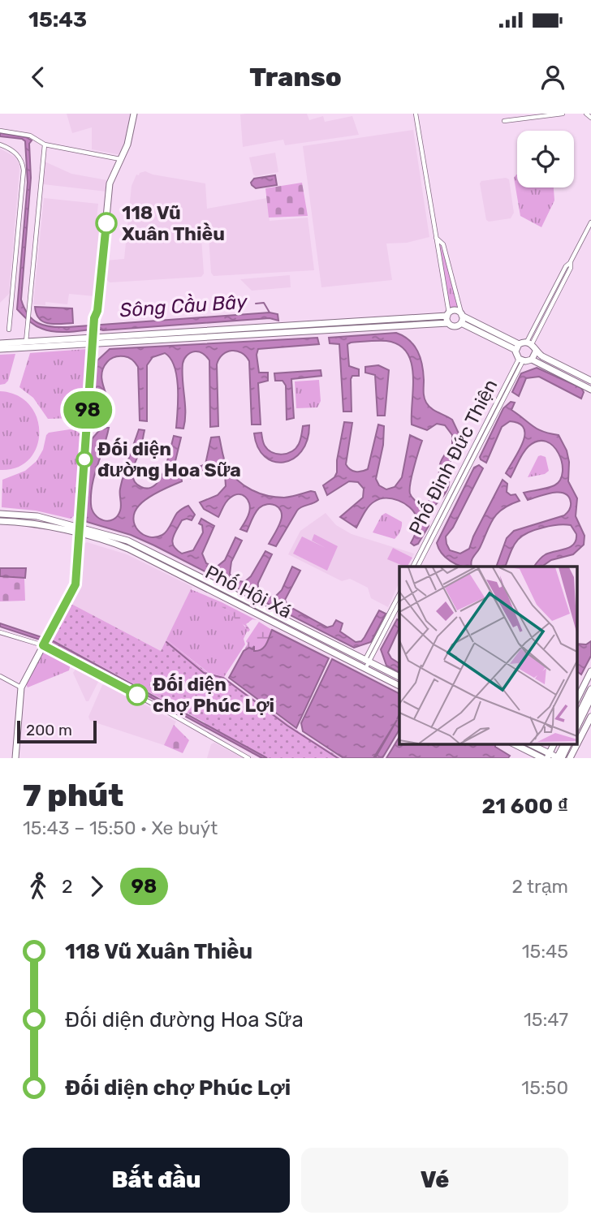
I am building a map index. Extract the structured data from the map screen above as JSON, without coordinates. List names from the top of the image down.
{
  "streets": {
    "main road": ["Phố Hội Xá"],
    "street": ["Phố Đinh Đức Thiện"]
  },
  "water": ["Sông Cầu Bây"],
  "places": ["118 Vũ Xuân Thiều", "Đối diện đường Hoa Sữa", "Đối diện chợ Phúc Lợi"],
  "lines": ["bus line 98"],
  "scale_bar": "200 m",
  "page": {
    "status": "15:43",
    "header": "Transo",
    "on_map": "98",
    "scale": "200 m",
    "heading": ["7 phút", "15:43 – 15:50 · Xe buýt", "21 600 ₫"],
    "legs": ["2", "98", "2 trạm"],
    "list": [
      {
        "name": "118 Vũ Xuân Thiều",
        "value": "15:45"
      },
      {
        "name": "Đối diện đường Hoa Sữa",
        "value": "15:47"
      },
      {
        "name": "Đối diện chợ Phúc Lợi",
        "value": "15:50"
      }
    ],
    "buttons": ["Bắt đầu", "Vé"]
  }
}
